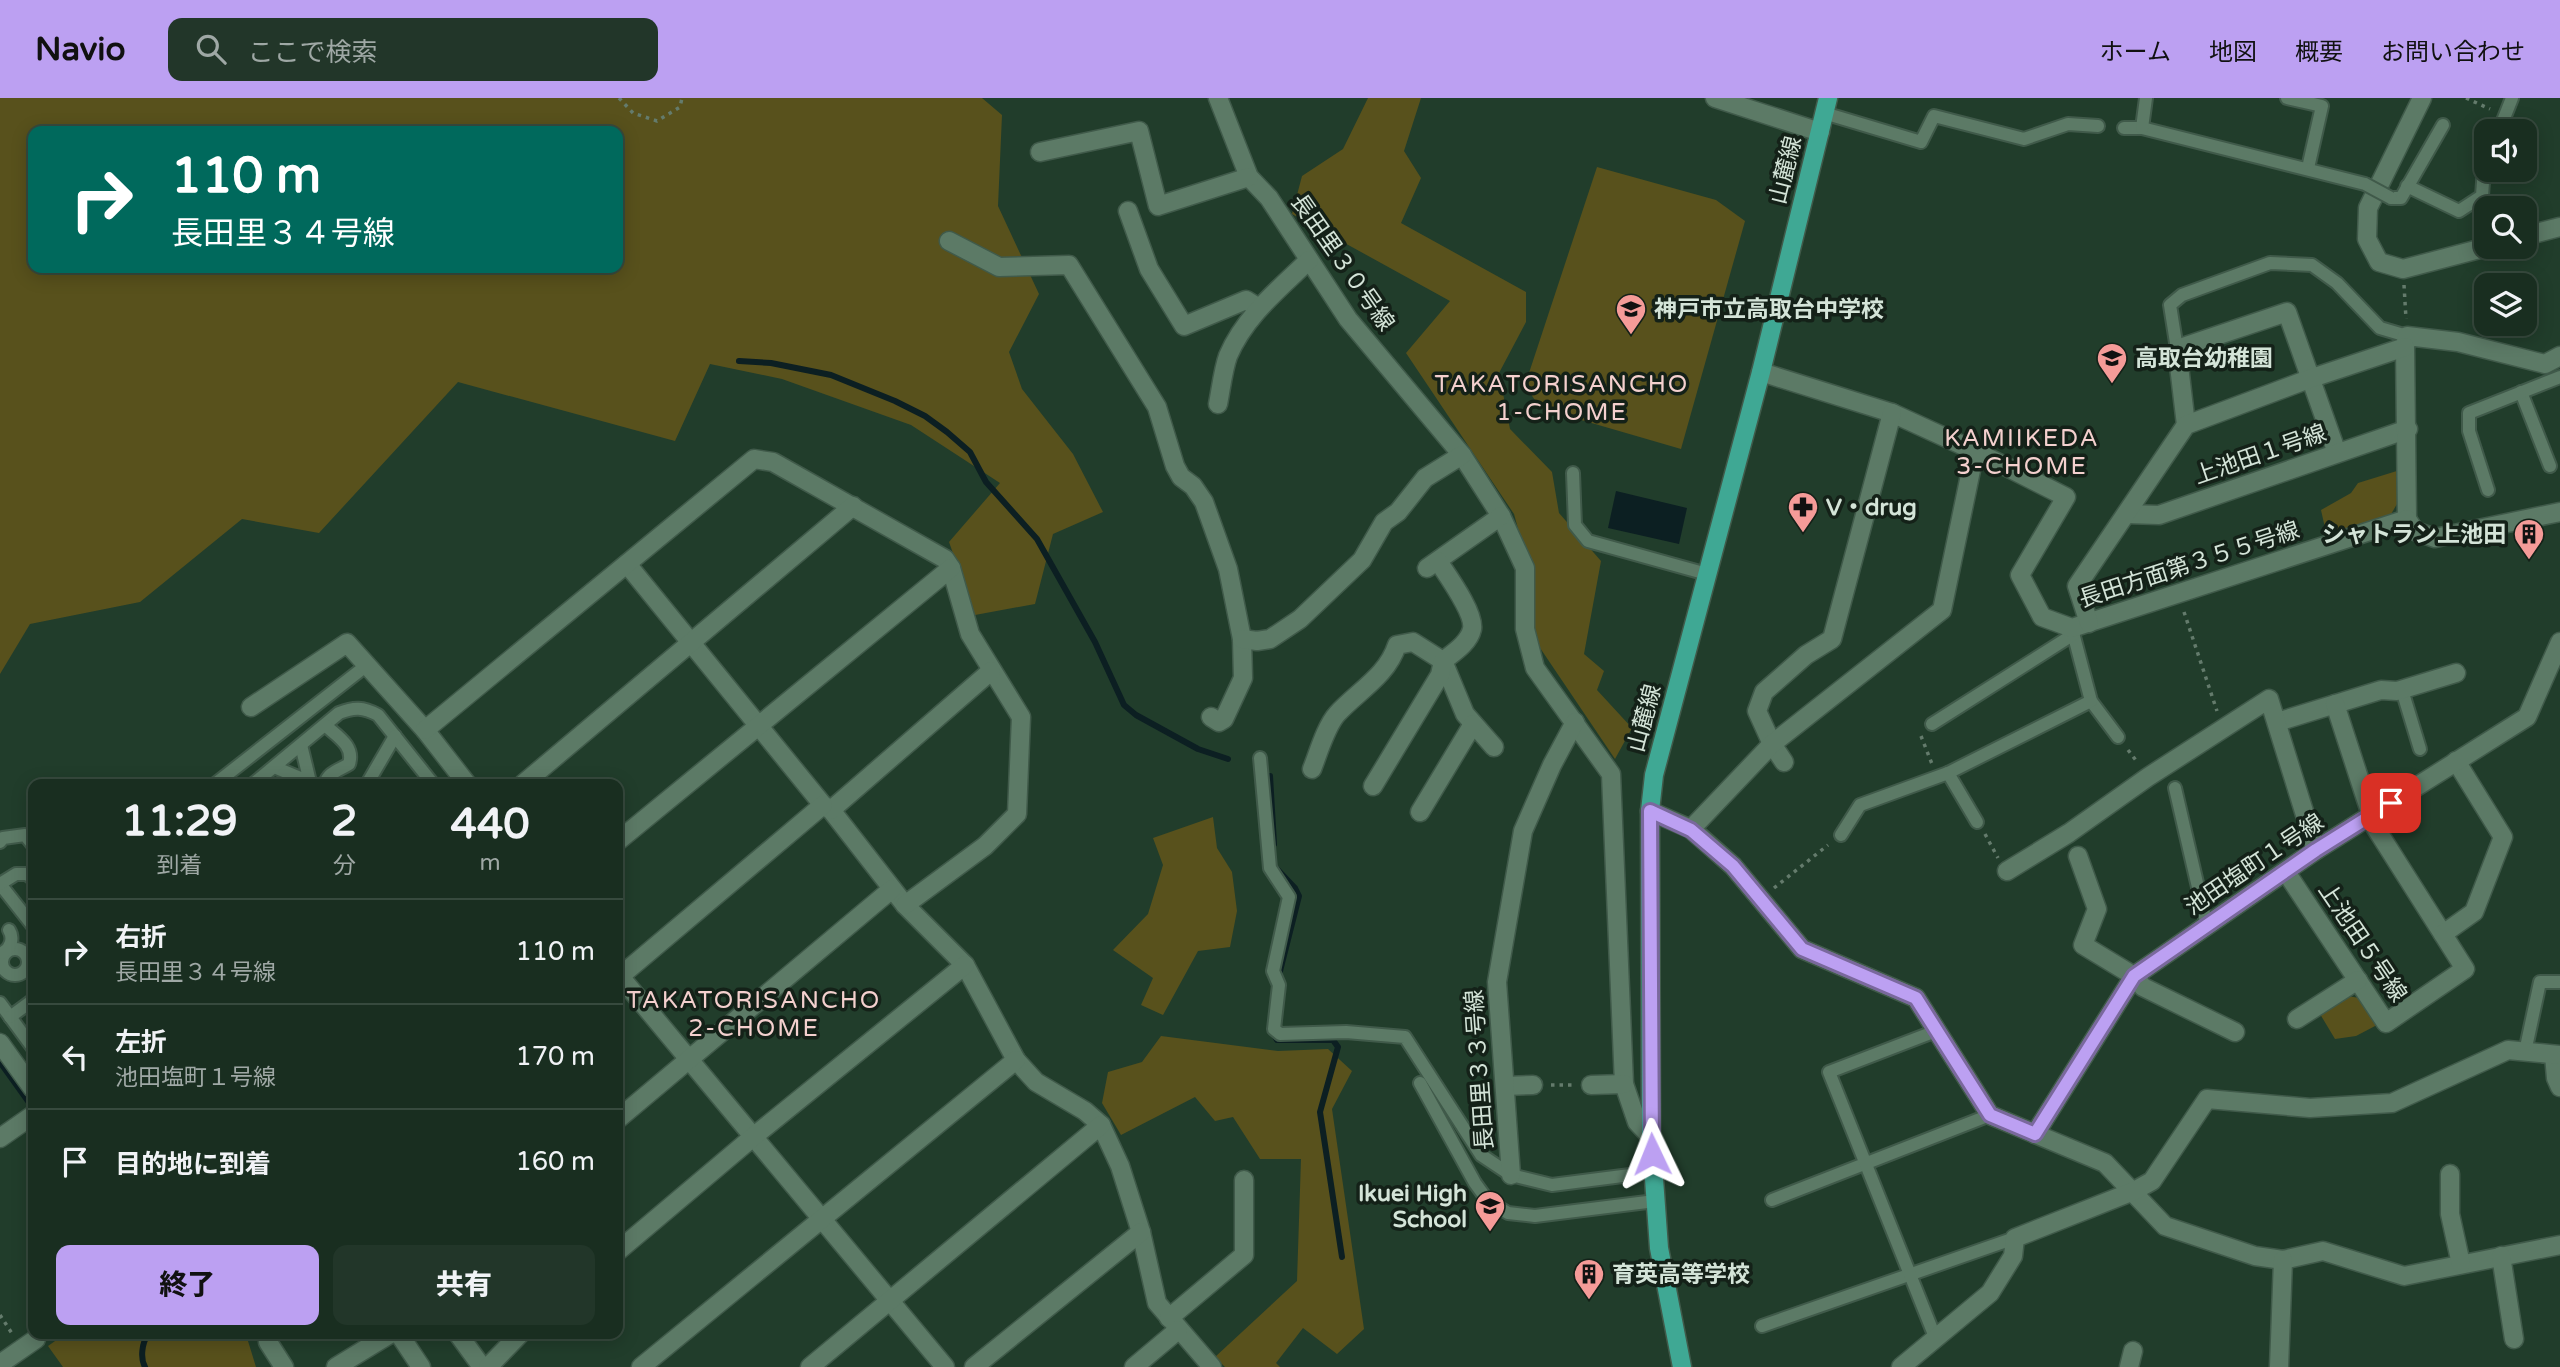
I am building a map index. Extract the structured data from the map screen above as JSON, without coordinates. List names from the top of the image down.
{
  "streets": {
    "main road": ["山麓線"],
    "street": [
      "長田里３０号線",
      "上池田１号線",
      "長田方面第３５５号線",
      "池田塩町１号線",
      "上池田５号線",
      "長田里３３号線"
    ]
  },
  "crossings": [
    ["長田里３０号線", "長田里３３号線"],
    ["池田塩町１号線", "上池田５号線"]
  ],
  "districts": ["TAKATORISANCHO 1-CHOME", "KAMIIKEDA 3-CHOME", "TAKATORISANCHO 2-CHOME"],
  "places": {
    "school or university": ["神戸市立高取台中学校", "高取台幼稚園", "Ikuei High School"],
    "pharmacy": ["V・drug"],
    "building": ["シャトラン上池田", "育英高等学校"]
  },
  "page": {
    "header": "Navio",
    "search": "ここで検索",
    "nav": [
      "ホーム",
      "地図",
      "概要",
      "お問い合わせ"
    ],
    "turn": ["110 m", "長田里３４号線"],
    "eta": [
      "11:29",
      "到着",
      "2",
      "分",
      "440",
      "m"
    ],
    "list": [
      {
        "name": "右折",
        "note": "長田里３４号線",
        "value": "110 m"
      },
      {
        "name": "左折",
        "note": "池田塩町１号線",
        "value": "170 m"
      },
      {
        "name": "目的地に到着",
        "value": "160 m"
      }
    ],
    "buttons": ["終了", "共有"]
  }
}
